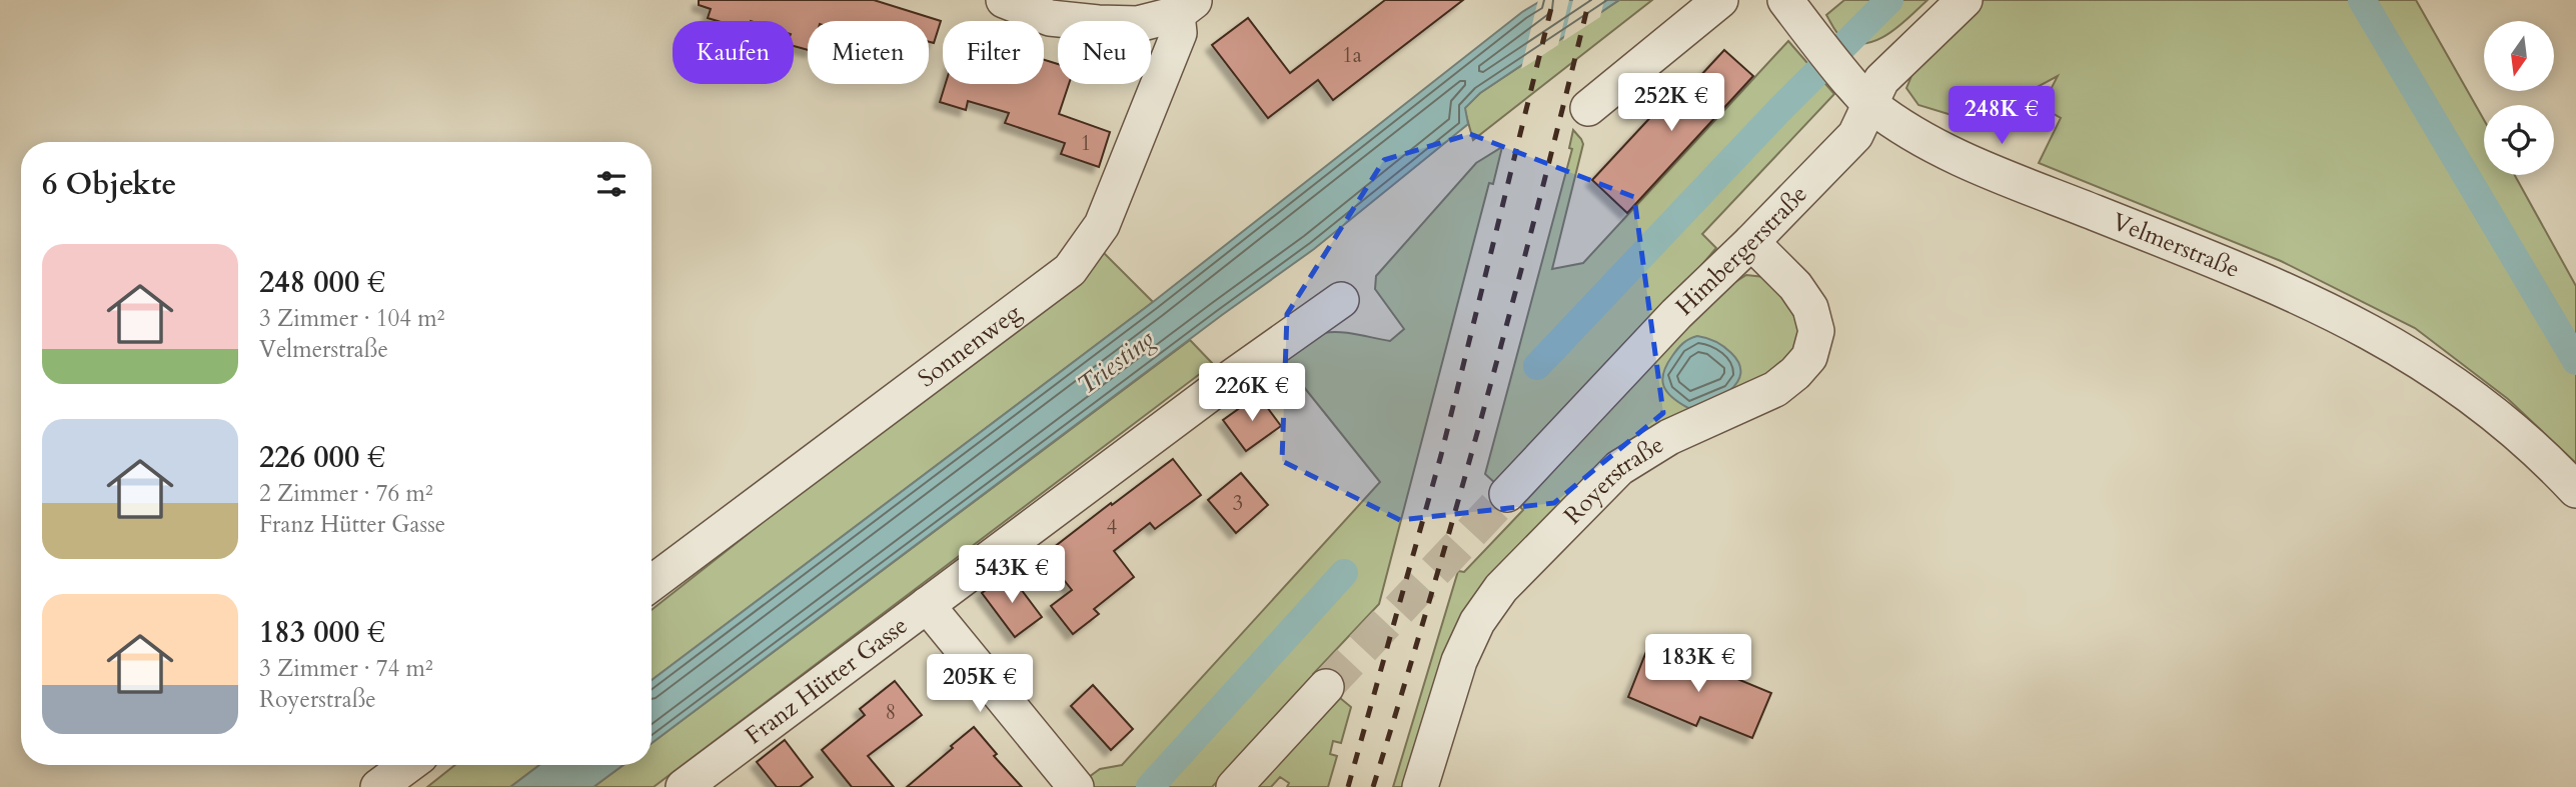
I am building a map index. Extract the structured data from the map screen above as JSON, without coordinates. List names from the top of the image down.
{
  "streets": {
    "street": [
      "Velmerstraße",
      "Himbergerstraße",
      "Sonnenweg",
      "Royerstraße",
      "Franz Hütter Gasse"
    ]
  },
  "crossings": [
    ["Velmerstraße", "Himbergerstraße"],
    ["Himbergerstraße", "Royerstraße"]
  ],
  "water": ["Triesting"],
  "house_numbers": [
    "1a",
    "1",
    "3",
    "4",
    "8"
  ],
  "north": "bottom",
  "page": {
    "chip": [
      "Kaufen",
      "Mieten",
      "Filter",
      "Neu"
    ],
    "price": [
      "252K €",
      "248K €",
      "226K €",
      "543K €",
      "183K €",
      "205K €"
    ],
    "heading": "6 Objekte",
    "list": [
      {
        "name": "248 000 €",
        "note": "3 Zimmer · 104 m² · Velmerstraße"
      },
      {
        "name": "226 000 €",
        "note": "2 Zimmer · 76 m² · Franz Hütter Gasse"
      },
      {
        "name": "183 000 €",
        "note": "3 Zimmer · 74 m² · Royerstraße"
      }
    ]
  }
}
